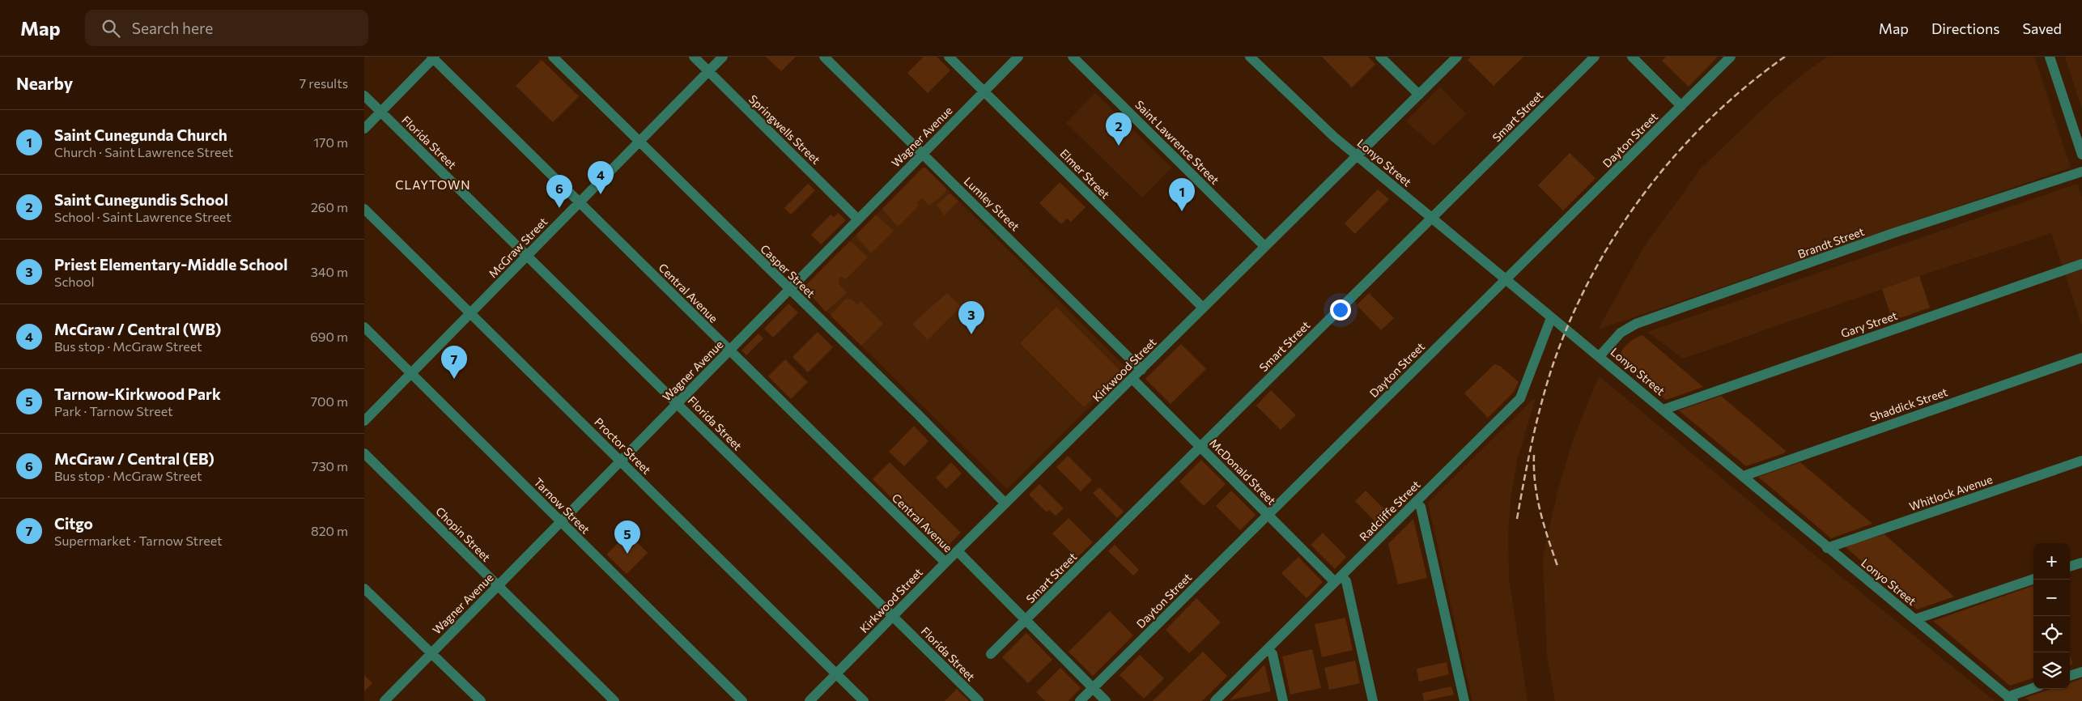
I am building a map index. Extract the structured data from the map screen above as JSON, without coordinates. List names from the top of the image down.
{
  "streets": {
    "street": [
      "Smart Street",
      "Springwells Street",
      "Wagner Avenue",
      "Dayton Street",
      "Florida Street",
      "Saint Lawrence Street",
      "Lonyo Street",
      "Elmer Street",
      "Lumley Street",
      "Brandt Street",
      "McGraw Street",
      "Casper Street",
      "Central Avenue",
      "Gary Street",
      "Kirkwood Street",
      "Shaddick Street",
      "Proctor Street",
      "McDonald Street",
      "Whitlock Avenue",
      "Tarnow Street",
      "Radcliffe Street",
      "Chopin Street"
    ]
  },
  "crossings": [
    ["Smart Street", "Lonyo Street"],
    ["Smart Street", "Central Avenue"],
    ["Smart Street", "McDonald Street"],
    ["Springwells Street", "Wagner Avenue"],
    ["Springwells Street", "McGraw Street"],
    ["Wagner Avenue", "Florida Street"],
    ["Wagner Avenue", "Elmer Street"],
    ["Wagner Avenue", "Lumley Street"],
    ["Wagner Avenue", "Casper Street"],
    ["Wagner Avenue", "Central Avenue"],
    ["Wagner Avenue", "Proctor Street"],
    ["Wagner Avenue", "Tarnow Street"],
    ["Wagner Avenue", "Chopin Street"],
    ["Dayton Street", "Lonyo Street"],
    ["Dayton Street", "Central Avenue"],
    ["Dayton Street", "McDonald Street"],
    ["Florida Street", "McGraw Street"],
    ["Florida Street", "Kirkwood Street"],
    ["Saint Lawrence Street", "Kirkwood Street"],
    ["Lonyo Street", "Brandt Street"],
    ["Lonyo Street", "Gary Street"],
    ["Lonyo Street", "Kirkwood Street"],
    ["Lonyo Street", "Shaddick Street"],
    ["Lonyo Street", "Whitlock Avenue"],
    ["Lonyo Street", "Radcliffe Street"],
    ["Elmer Street", "Kirkwood Street"],
    ["Lumley Street", "Kirkwood Street"],
    ["McGraw Street", "Casper Street"],
    ["McGraw Street", "Central Avenue"],
    ["McGraw Street", "Proctor Street"],
    ["McGraw Street", "Tarnow Street"],
    ["Casper Street", "Kirkwood Street"],
    ["Central Avenue", "Kirkwood Street"],
    ["Kirkwood Street", "Proctor Street"],
    ["Kirkwood Street", "McDonald Street"],
    ["McDonald Street", "Radcliffe Street"]
  ],
  "districts": ["CLAYTOWN"],
  "page": {
    "header": "Map",
    "search": "Search here",
    "nav": ["Map", "Directions", "Saved"],
    "heading": ["Nearby", "7 results"],
    "list": [
      {
        "mark": "1",
        "name": "Saint Cunegunda Church",
        "note": "Church · Saint Lawrence Street",
        "value": "170 m"
      },
      {
        "mark": "2",
        "name": "Saint Cunegundis School",
        "note": "School · Saint Lawrence Street",
        "value": "260 m"
      },
      {
        "mark": "3",
        "name": "Priest Elementary‑Middle School",
        "note": "School",
        "value": "340 m"
      },
      {
        "mark": "4",
        "name": "McGraw / Central (WB)",
        "note": "Bus stop · McGraw Street",
        "value": "690 m"
      },
      {
        "mark": "5",
        "name": "Tarnow-Kirkwood Park",
        "note": "Park · Tarnow Street",
        "value": "700 m"
      },
      {
        "mark": "6",
        "name": "McGraw / Central (EB)",
        "note": "Bus stop · McGraw Street",
        "value": "730 m"
      },
      {
        "mark": "7",
        "name": "Citgo",
        "note": "Supermarket · Tarnow Street",
        "value": "820 m"
      }
    ],
    "pins": [
      "2",
      "4",
      "6",
      "1",
      "3",
      "7",
      "5"
    ],
    "map_buttons": ["+", "−"]
  }
}
